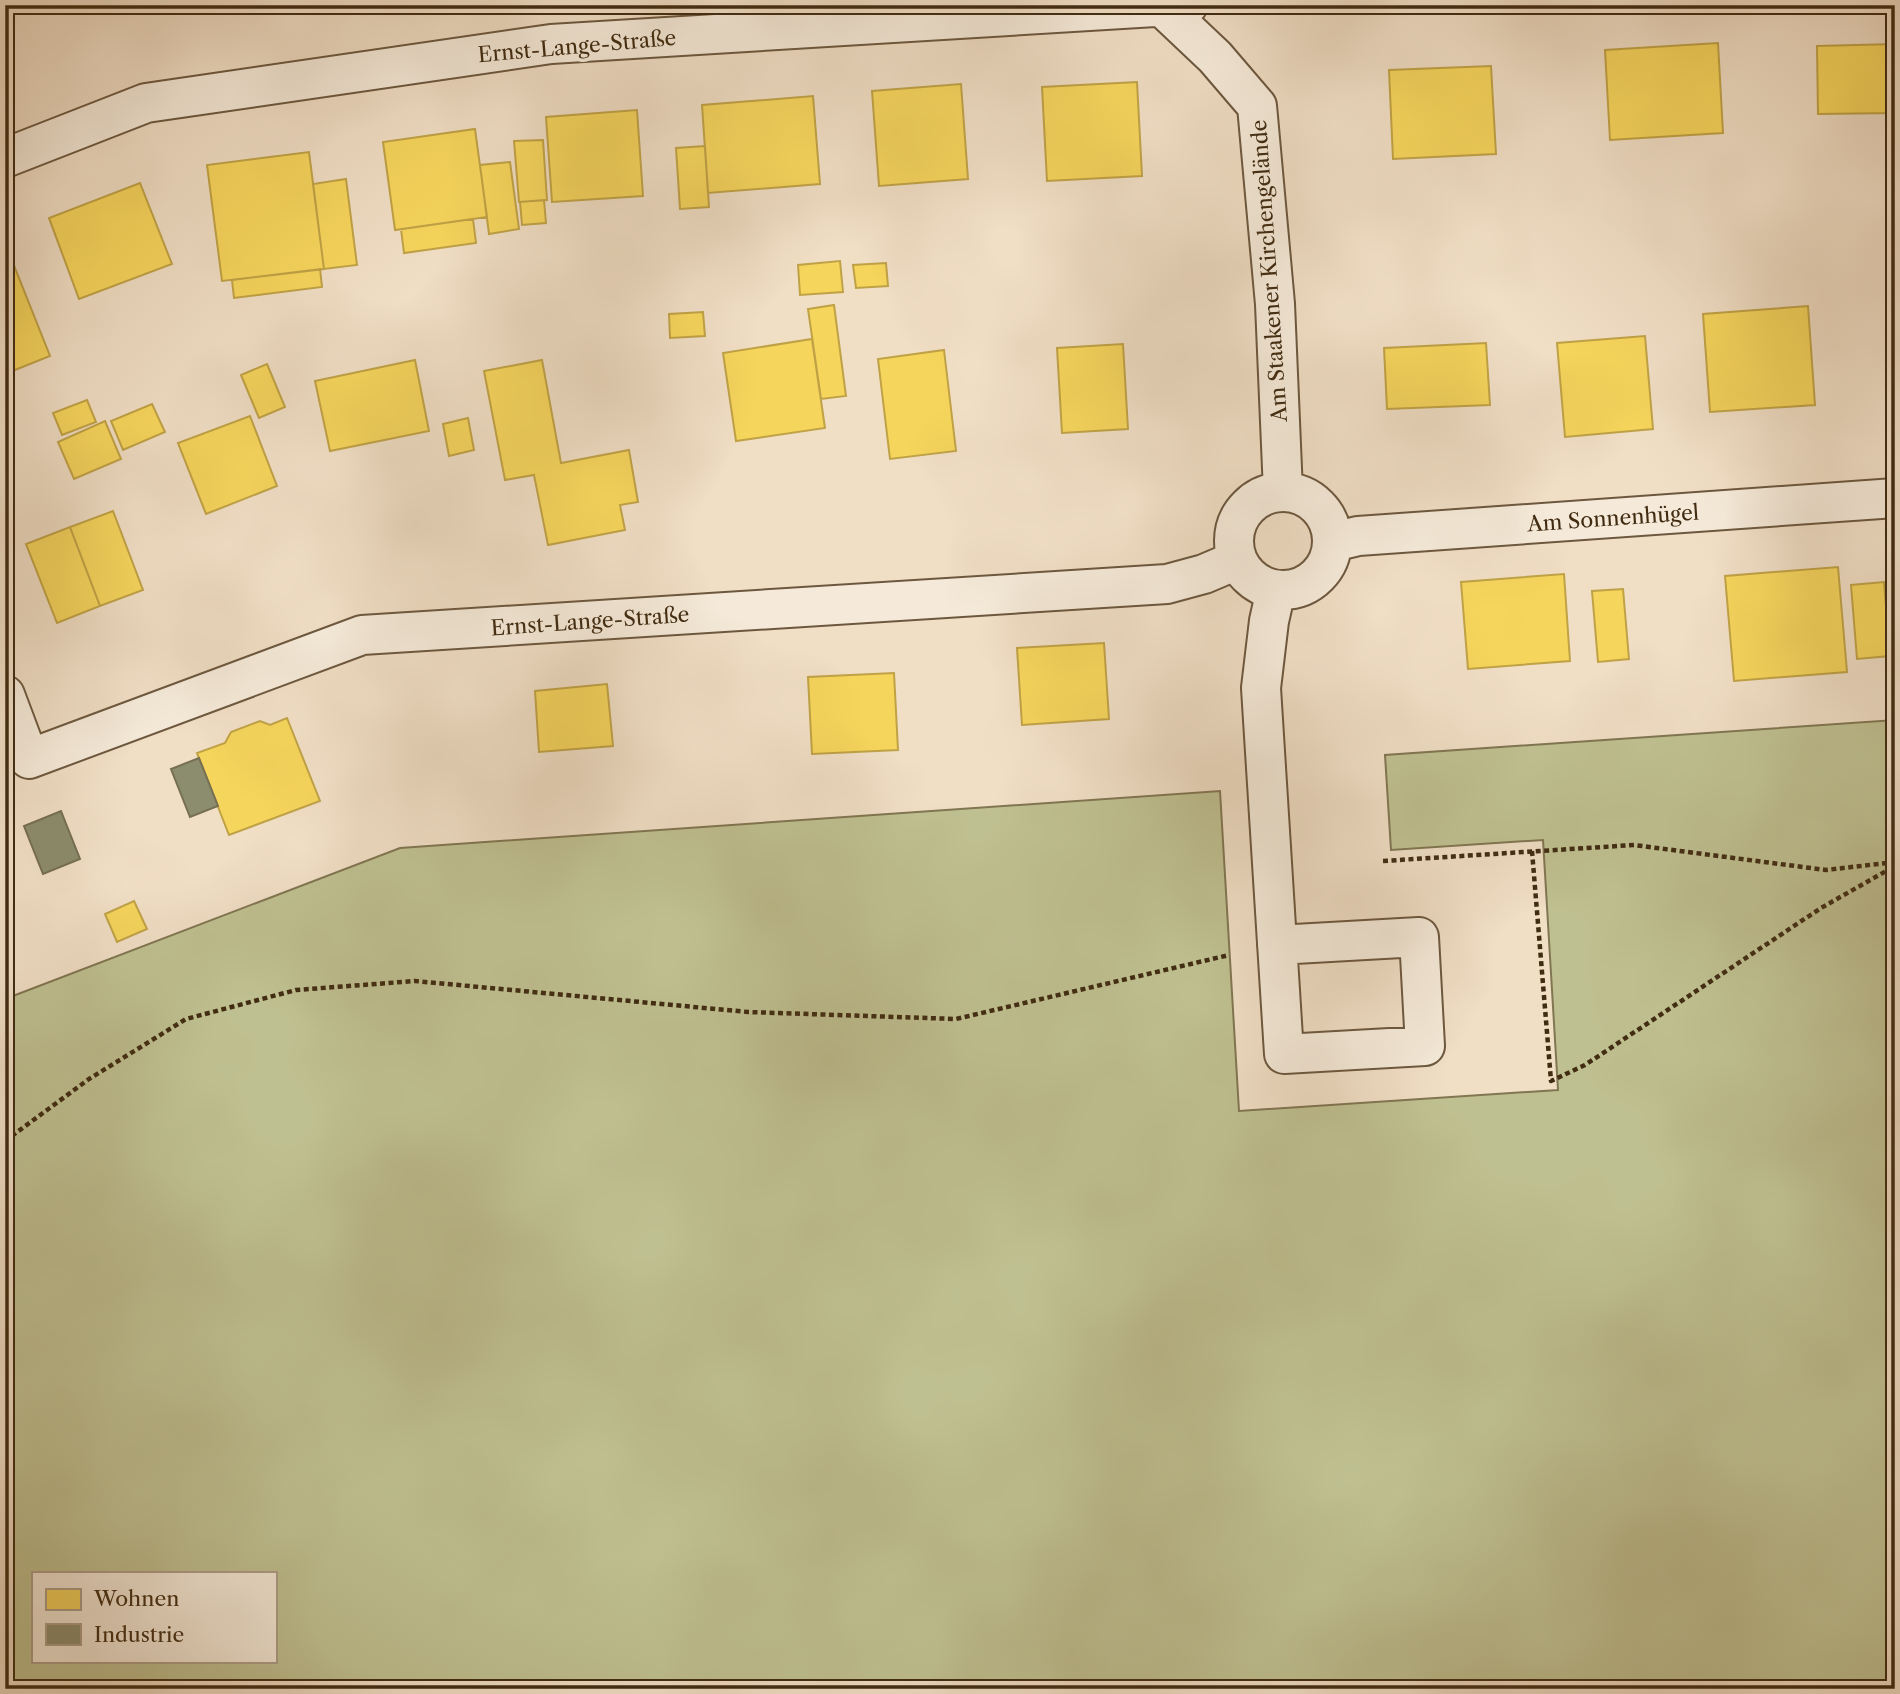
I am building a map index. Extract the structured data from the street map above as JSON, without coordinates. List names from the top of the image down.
{
  "streets": {
    "street": ["Ernst-Lange-Straße", "Am Staakener Kirchengelände", "Am Sonnenhügel"]
  },
  "crossings": [
    ["Ernst-Lange-Straße", "Am Staakener Kirchengelände"],
    ["Ernst-Lange-Straße", "Am Sonnenhügel"],
    ["Am Staakener Kirchengelände", "Am Sonnenhügel"]
  ],
  "legend": ["Wohnen", "Industrie"]
}
